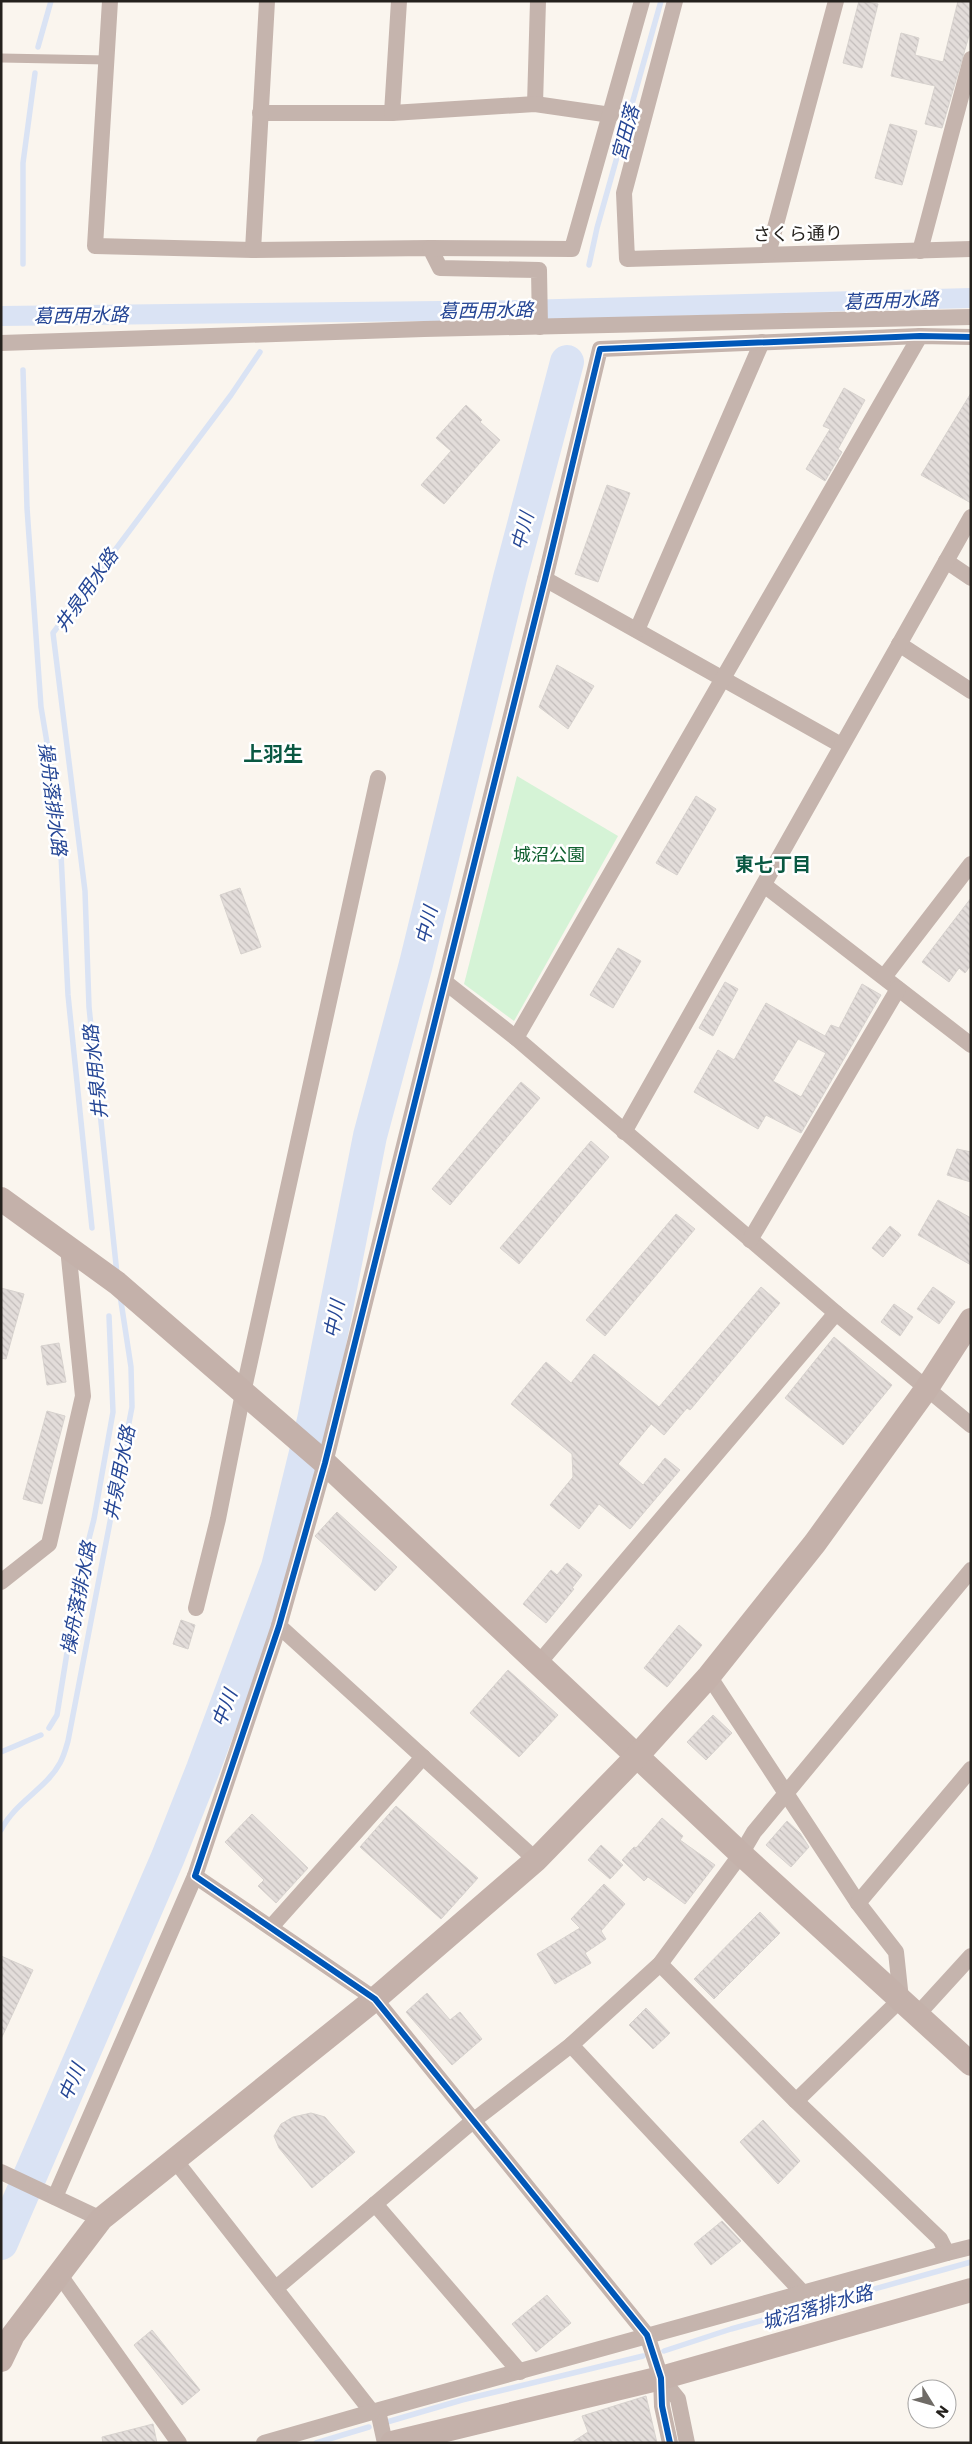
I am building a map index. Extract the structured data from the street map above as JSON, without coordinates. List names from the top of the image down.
{
  "streets": {
    "street": ["さくら通り"]
  },
  "districts": ["上羽生", "東七丁目"],
  "water": [
    "宮田落",
    "葛西用水路",
    "中川",
    "井泉用水路",
    "操舟落排水路",
    "城沼落排水路"
  ],
  "parks": ["城沼公園"],
  "north": "bottom right"
}
